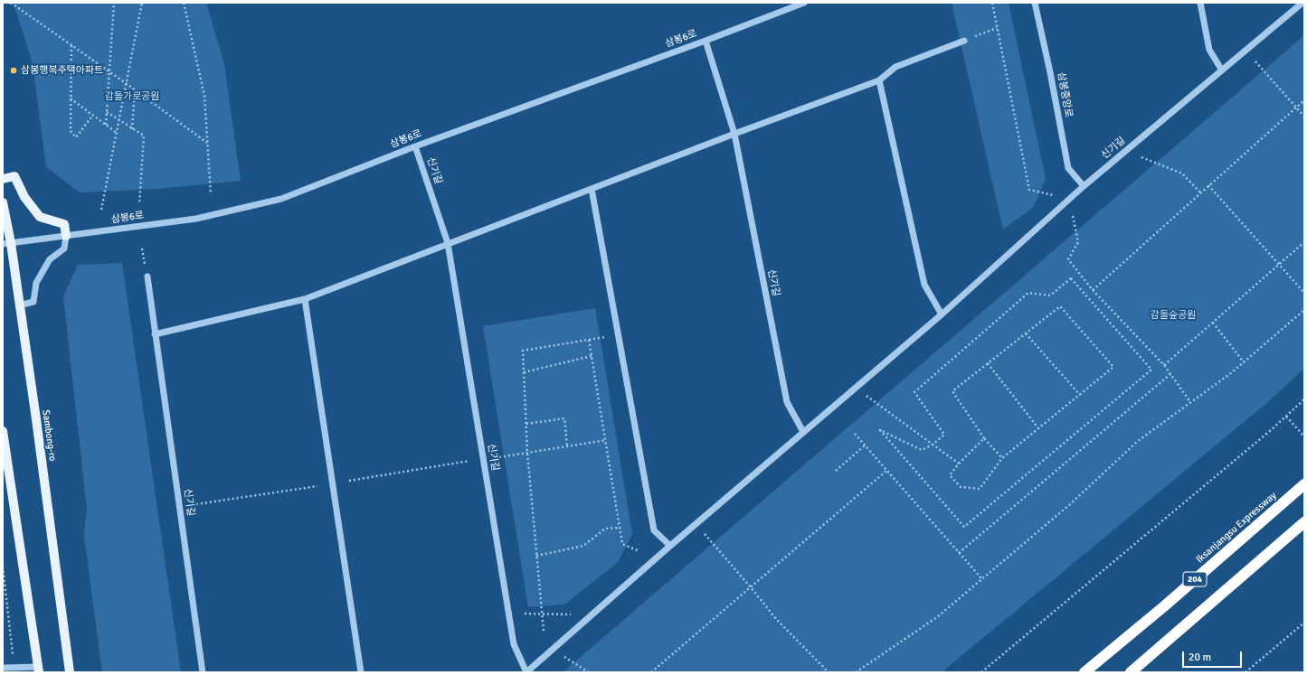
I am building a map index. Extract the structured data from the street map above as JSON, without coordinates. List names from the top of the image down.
{
  "streets": {
    "highway": ["Iksanjangsu Expressway", "204"],
    "main road": ["Sambong-ro"],
    "street": ["삼봉6로", "삼봉중앙로", "신기길"]
  },
  "crossings": [
    ["삼봉6로", "신기길"],
    ["삼봉6로", "Sambong-ro"],
    ["삼봉중앙로", "신기길"]
  ],
  "parks": ["감돌가로공원", "감돌숲공원"],
  "places": ["삼봉행복주택아파트"],
  "scale_bar": "20 m"
}
